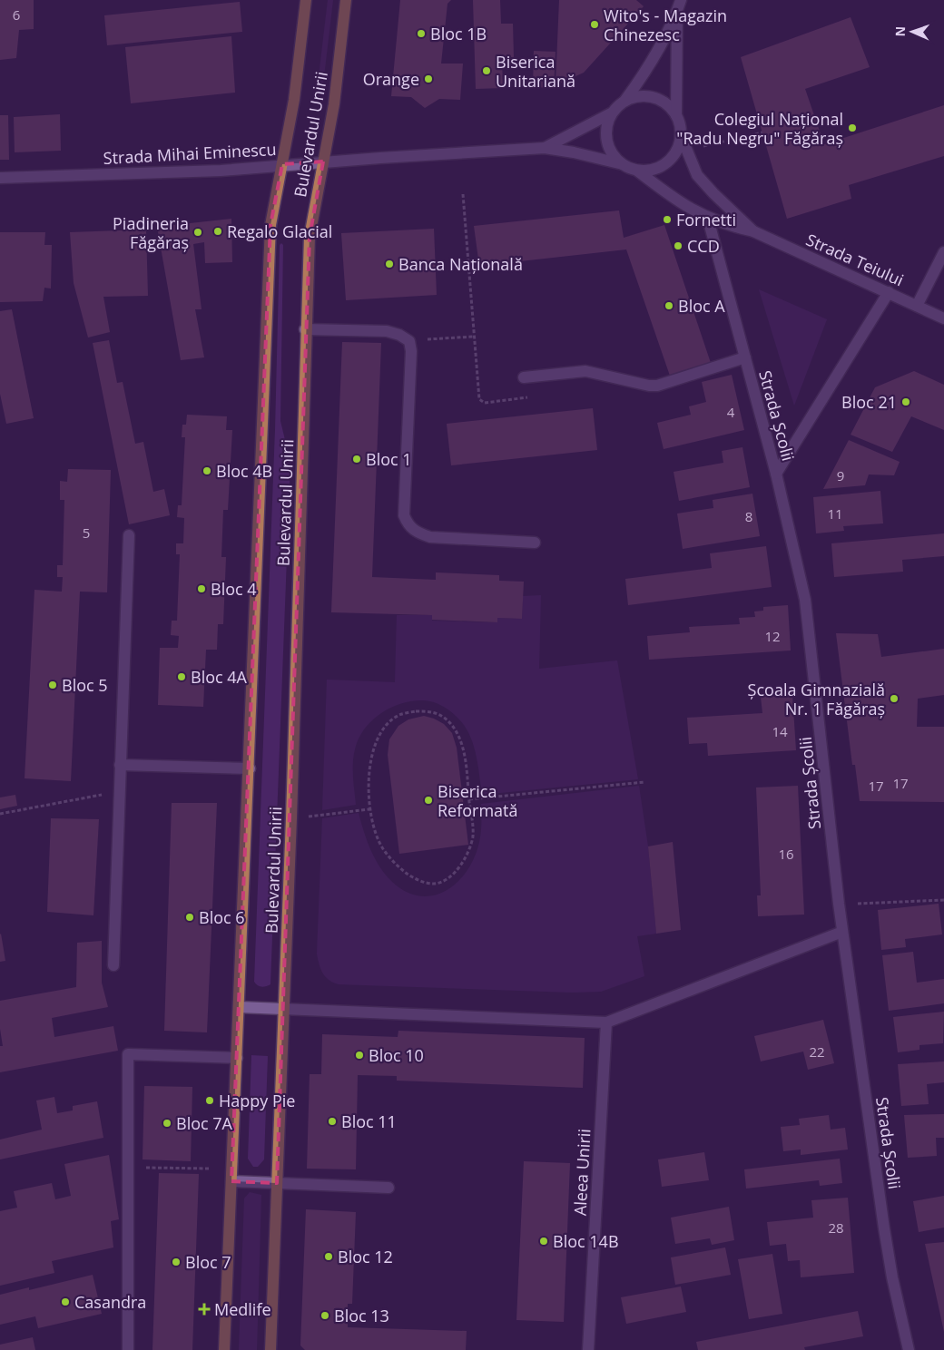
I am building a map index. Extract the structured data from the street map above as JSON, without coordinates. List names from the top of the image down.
{
  "streets": {
    "main road": ["Bulevardul Unirii"],
    "street": [
      "Strada Mihai Eminescu",
      "Strada Teiului",
      "Strada Școlii",
      "Aleea Unirii"
    ]
  },
  "crossings": [
    ["Bulevardul Unirii", "Strada Mihai Eminescu"]
  ],
  "places": {
    "other": [
      "Wito's - Magazin Chinezesc",
      "Bloc 1B",
      "Biserica Unitariană",
      "Orange",
      "Colegiul Național \"Radu Negru\" Făgăraș",
      "Fornetti",
      "Regalo Glacial",
      "Piadineria Făgăraș",
      "CCD",
      "Banca Națională",
      "Bloc A",
      "Bloc 21",
      "Bloc 1",
      "Bloc 4B",
      "Bloc 4",
      "Bloc 4A",
      "Bloc 5",
      "Școala Gimnazială Nr. 1 Făgăraș",
      "Biserica Reformată",
      "Bloc 6",
      "Bloc 10",
      "Happy Pie",
      "Bloc 11",
      "Bloc 7A",
      "Bloc 14B",
      "Bloc 12",
      "Bloc 7",
      "Casandra",
      "Bloc 13"
    ],
    "health": ["Medlife"]
  },
  "house_numbers": [
    "6",
    "4",
    "9",
    "11",
    "8",
    "5",
    "12",
    "14",
    "17",
    "17",
    "16",
    "22",
    "28"
  ],
  "north": "left"
}
